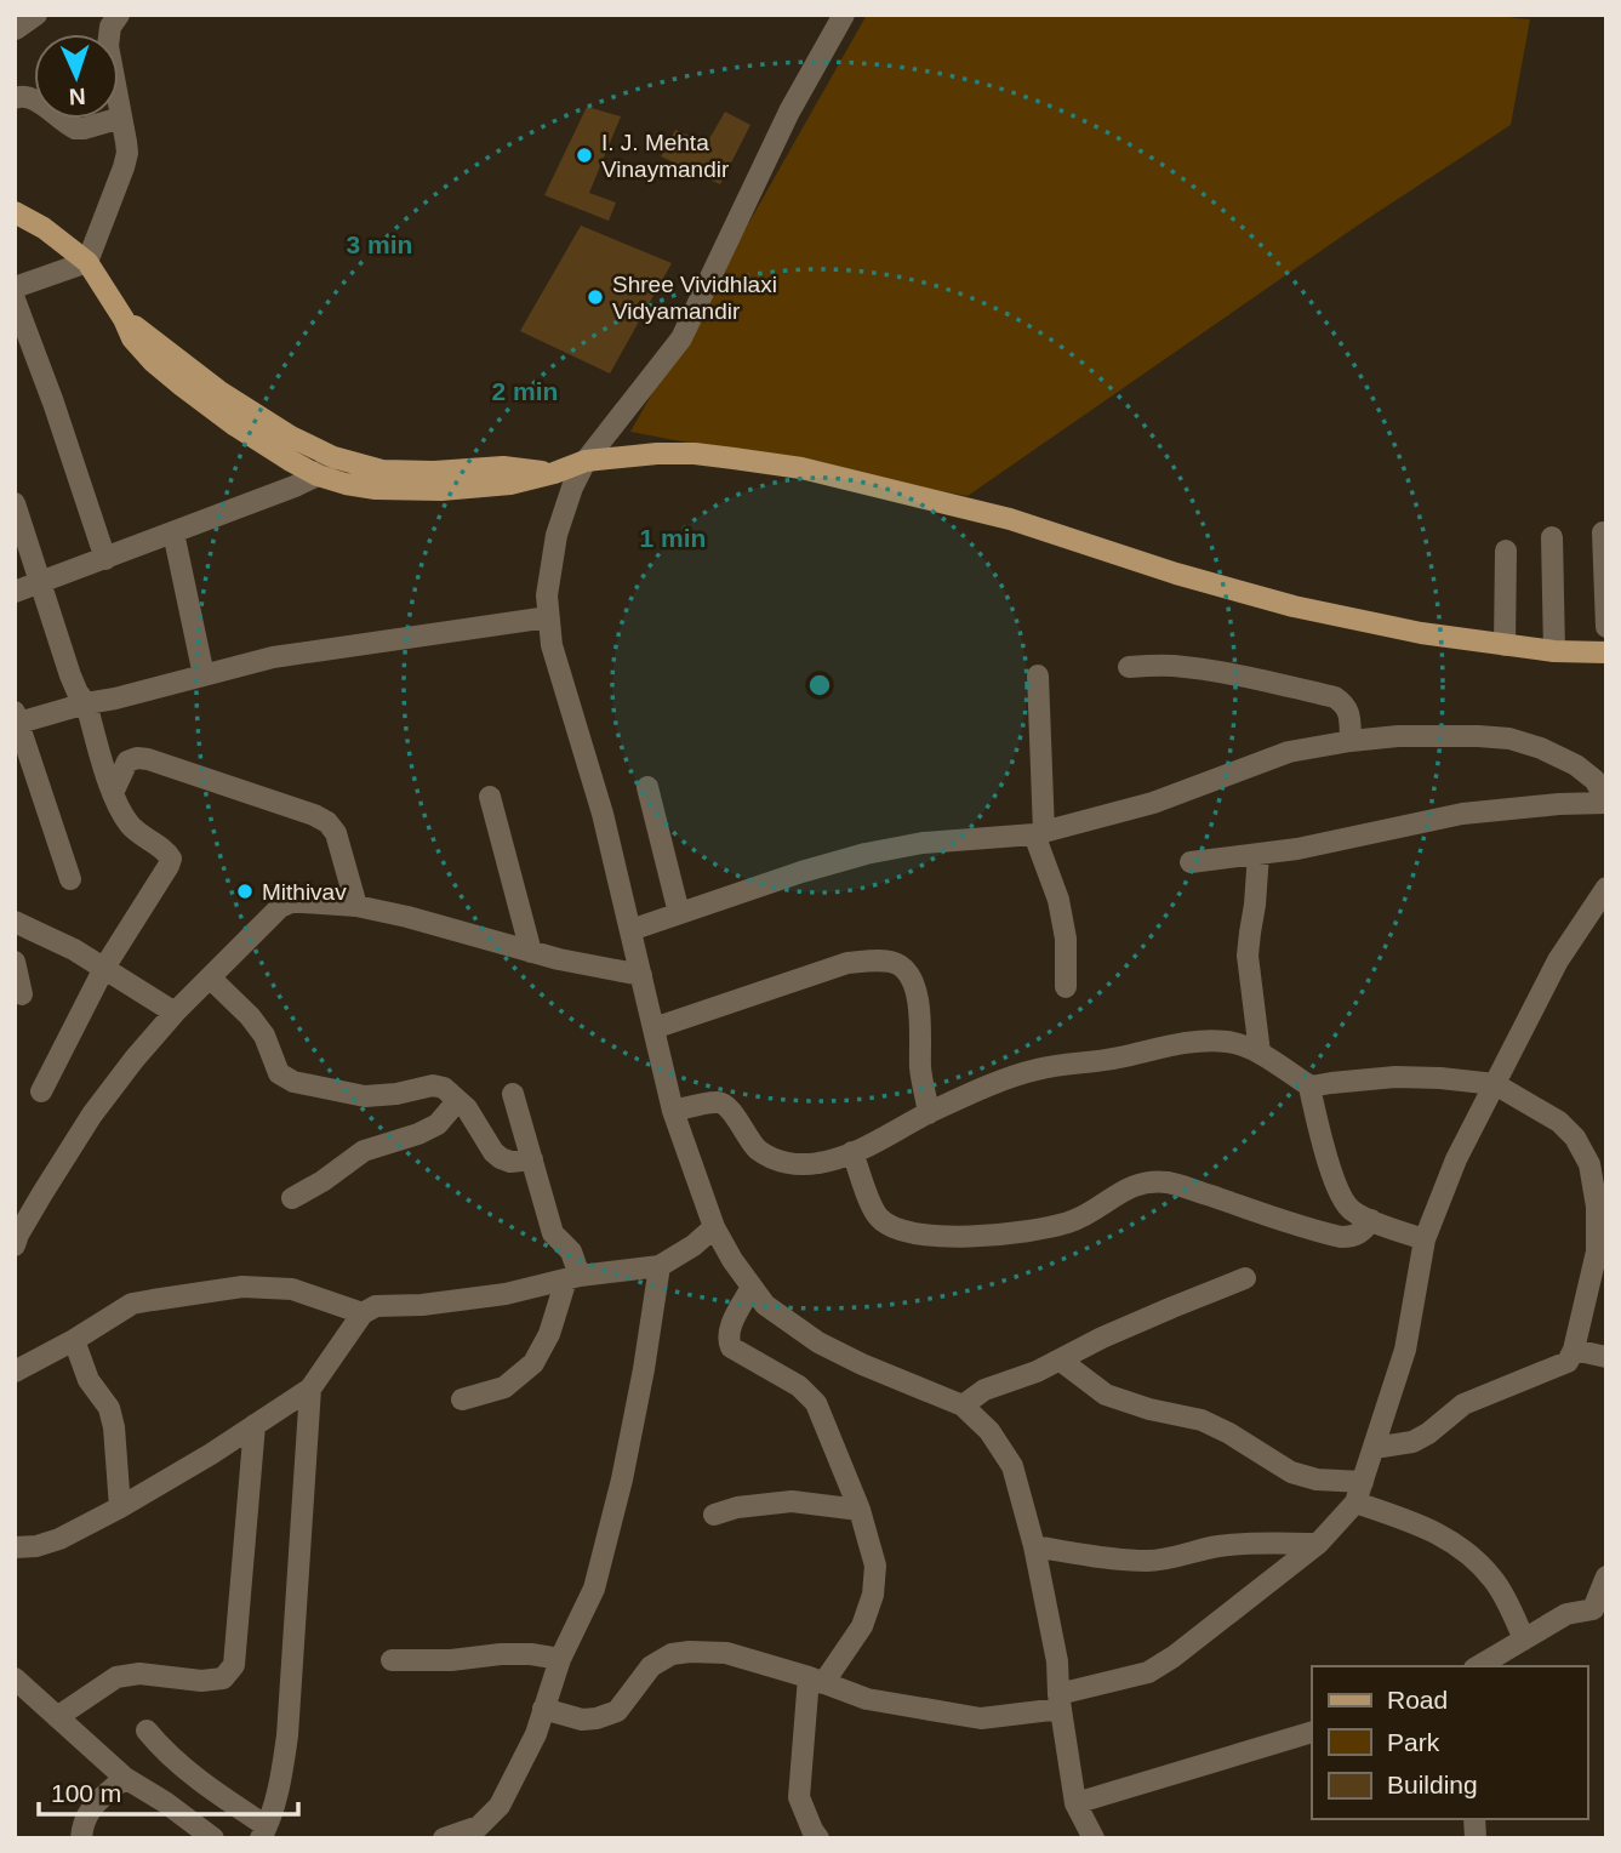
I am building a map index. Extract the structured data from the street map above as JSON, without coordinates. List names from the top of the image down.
{
  "places": ["I. J. Mehta Vinaymandir", "Shree Vividhlaxi Vidyamandir", "Mithivav"],
  "legend": ["Road", "Park", "Building"],
  "scale_bar": "100 m",
  "north": "bottom",
  "rings": ["3 min", "2 min", "1 min"]
}
